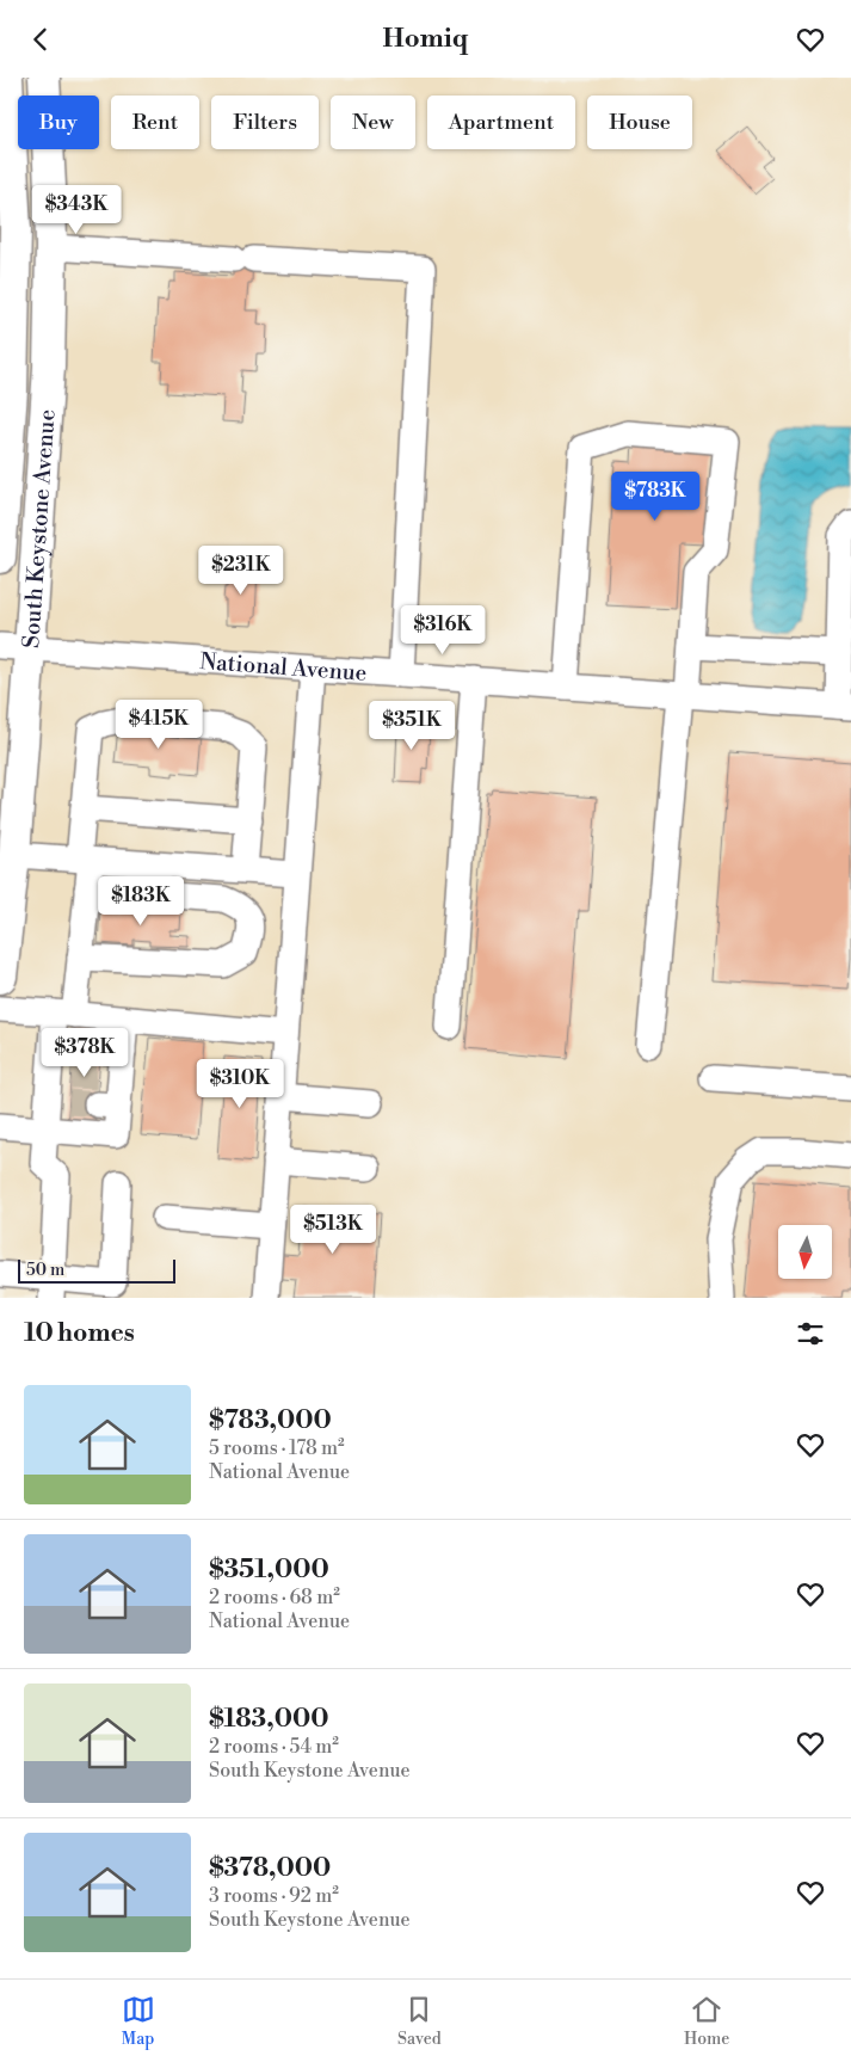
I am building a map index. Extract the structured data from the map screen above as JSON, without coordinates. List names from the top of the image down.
{
  "streets": {
    "main road": ["South Keystone Avenue"],
    "street": ["National Avenue"]
  },
  "crossings": [
    ["South Keystone Avenue", "National Avenue"]
  ],
  "scale_bar": "50 m",
  "north": "bottom",
  "page": {
    "header": "Homiq",
    "chip": [
      "Buy",
      "Rent",
      "Filters",
      "New",
      "Apartment",
      "House"
    ],
    "price": [
      "$343K",
      "$783K",
      "$231K",
      "$316K",
      "$415K",
      "$351K",
      "$183K",
      "$378K",
      "$310K",
      "$513K"
    ],
    "scale": "50 m",
    "heading": "10 homes",
    "list": [
      {
        "name": "$783,000",
        "note": "5 rooms · 178 m² · National Avenue"
      },
      {
        "name": "$351,000",
        "note": "2 rooms · 68 m² · National Avenue"
      },
      {
        "name": "$183,000",
        "note": "2 rooms · 54 m² · South Keystone Avenue"
      },
      {
        "name": "$378,000",
        "note": "3 rooms · 92 m² · South Keystone Avenue"
      }
    ],
    "tabs": ["Map", "Saved", "Home"]
  }
}
